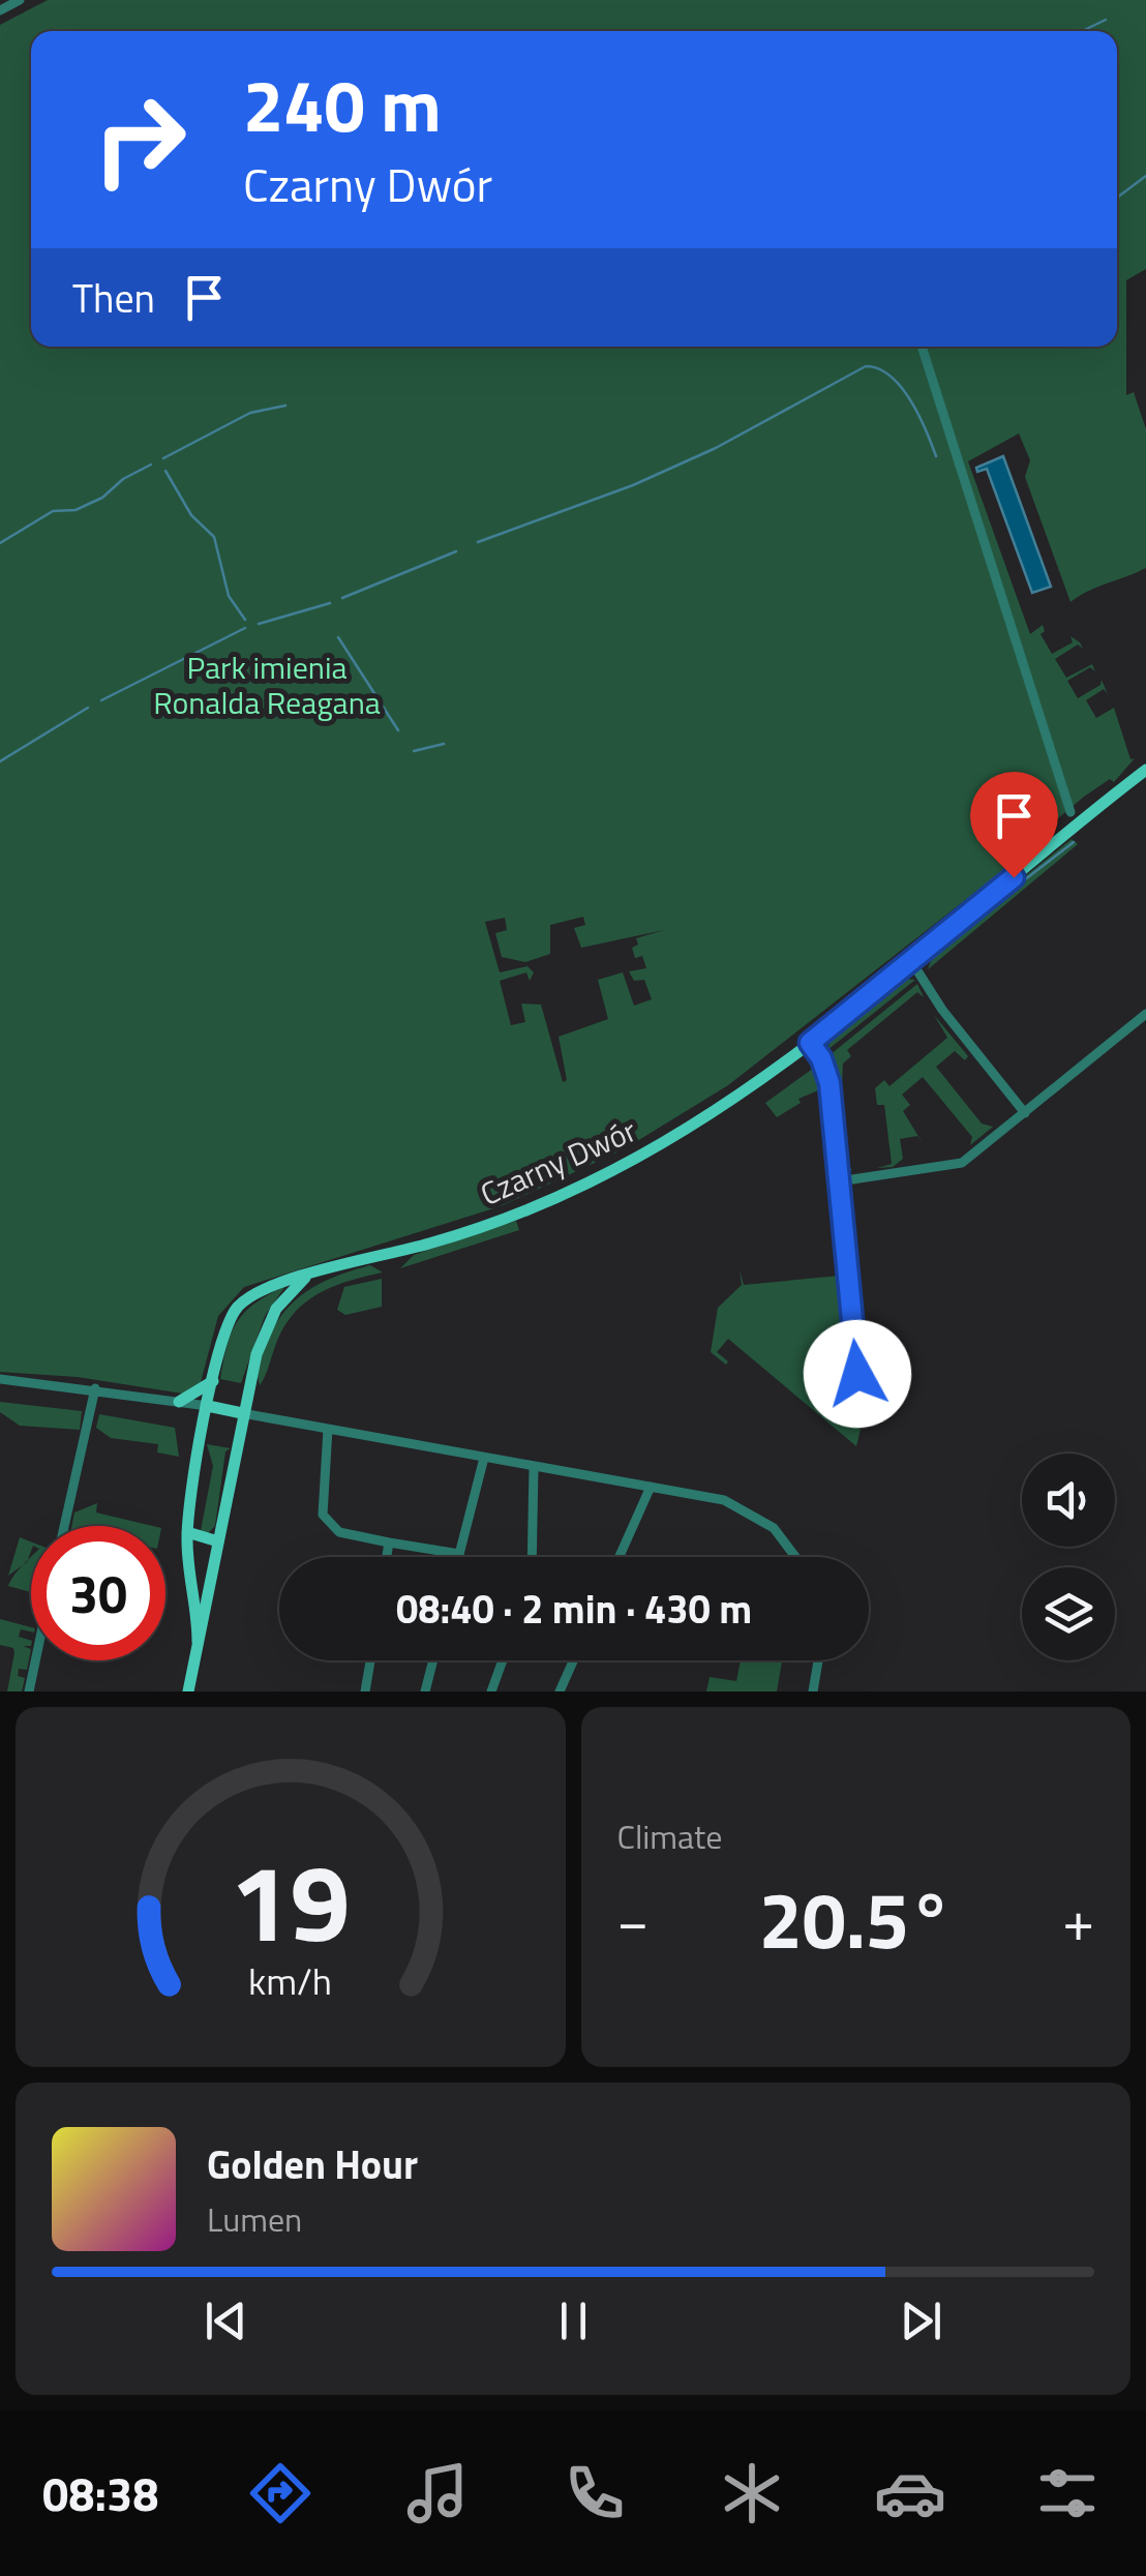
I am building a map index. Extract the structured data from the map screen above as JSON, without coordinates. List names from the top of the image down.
{
  "streets": {
    "main road": ["Czarny Dwór"]
  },
  "parks": ["Park imienia Ronalda Reagana"],
  "page": {
    "turn": ["240 m", "Czarny Dwór"],
    "then": "Then",
    "limit": "30",
    "trip": "08:40 · 2 min · 430 m",
    "tile": "Climate",
    "heat": ["−", "20.5°", "+"],
    "song": ["Golden Hour", "Lumen"],
    "tabs": "08:38",
    "gauge": ["19", "km/h"]
  }
}
